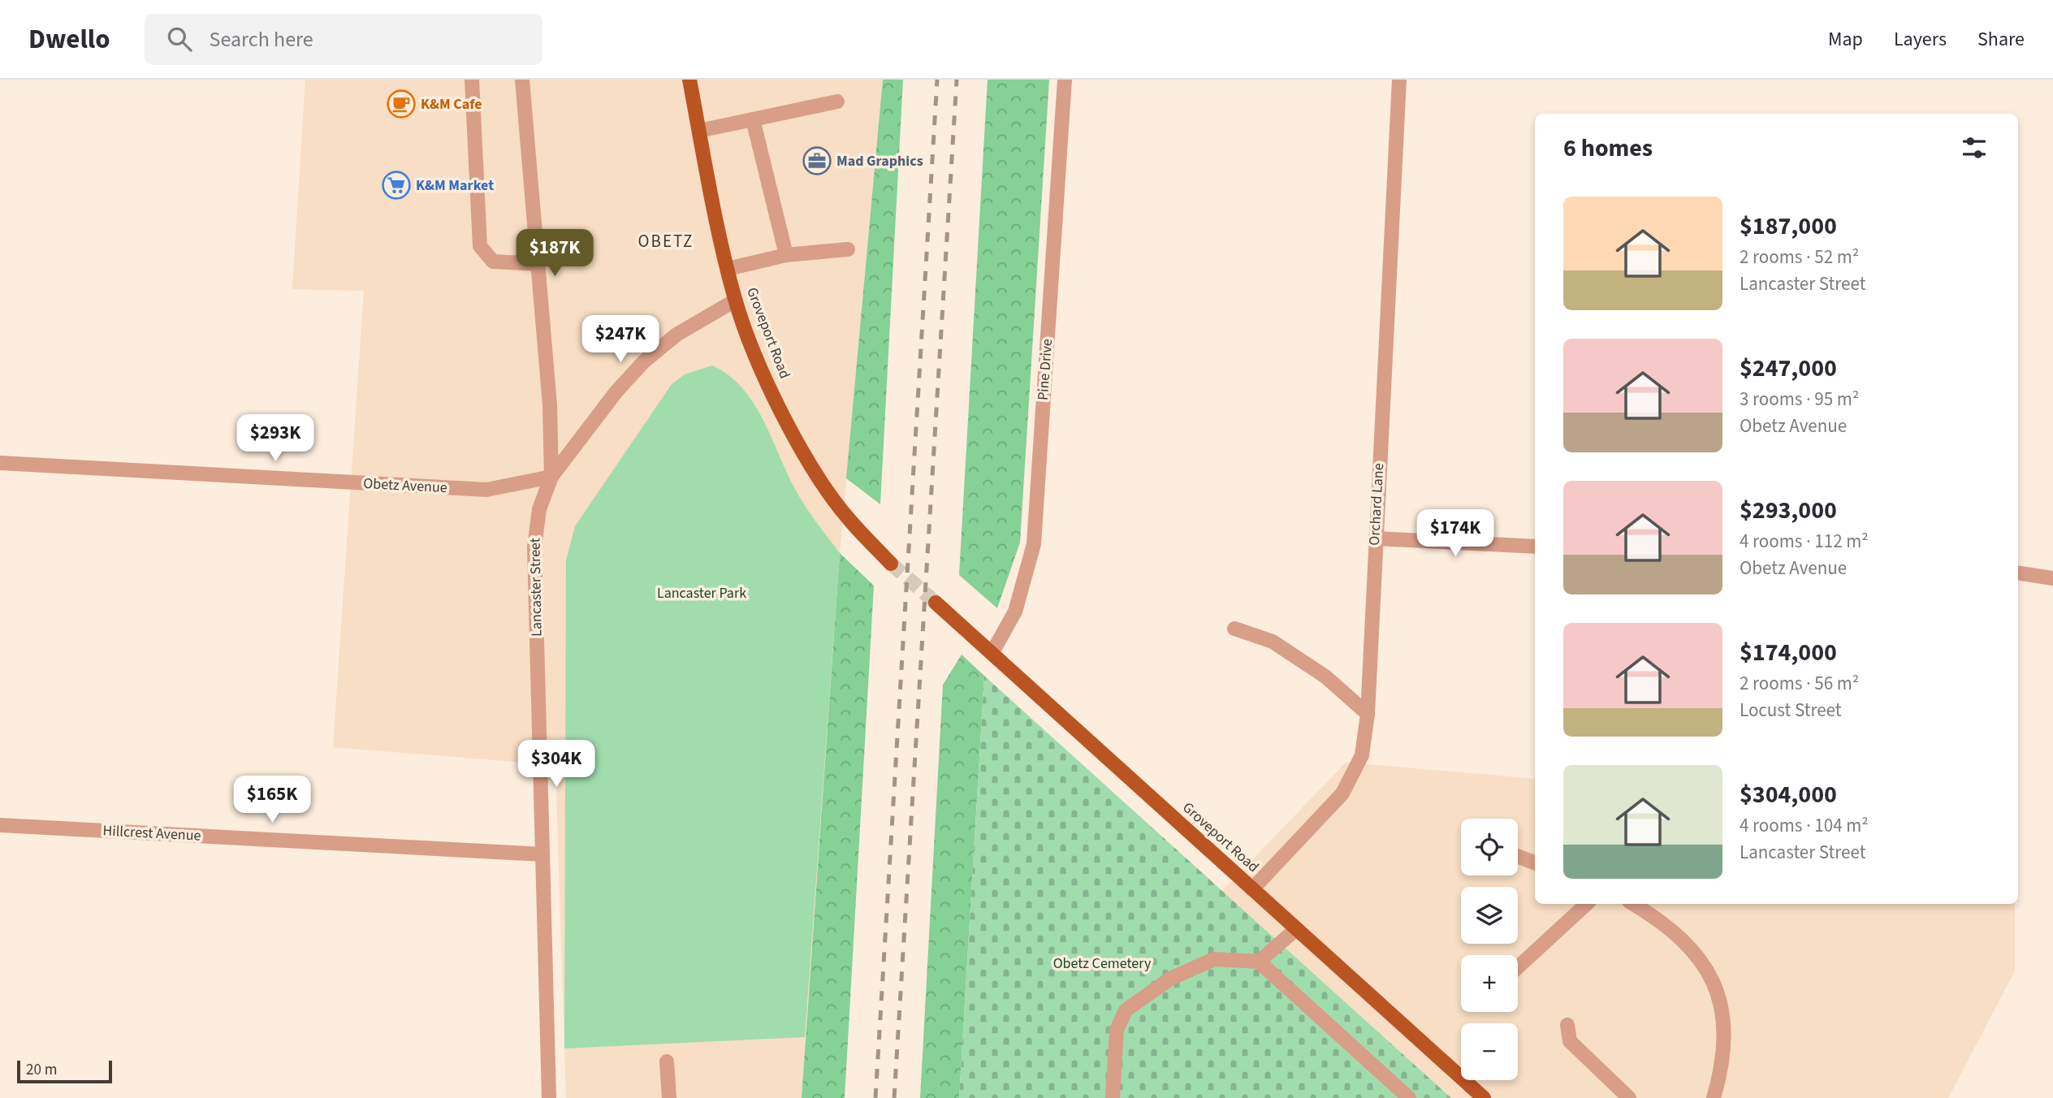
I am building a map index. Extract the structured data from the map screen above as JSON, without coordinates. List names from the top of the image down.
{
  "streets": {
    "main road": ["Groveport Road"],
    "street": [
      "Pine Drive",
      "Obetz Avenue",
      "Orchard Lane",
      "Lancaster Street",
      "Hillcrest Avenue"
    ]
  },
  "crossings": [
    ["Groveport Road", "Pine Drive"],
    ["Groveport Road", "Orchard Lane"],
    ["Obetz Avenue", "Lancaster Street"],
    ["Lancaster Street", "Hillcrest Avenue"]
  ],
  "districts": ["OBETZ"],
  "parks": ["Lancaster Park", "Obetz Cemetery"],
  "places": {
    "cafe": ["K&M Cafe"],
    "office": ["Mad Graphics"],
    "supermarket": ["K&M Market"]
  },
  "scale_bar": "20 m",
  "page": {
    "header": "Dwello",
    "search": "Search here",
    "nav": ["Map", "Layers", "Share"],
    "heading": "6 homes",
    "list": [
      {
        "name": "$187,000",
        "note": "2 rooms · 52 m² · Lancaster Street"
      },
      {
        "name": "$247,000",
        "note": "3 rooms · 95 m² · Obetz Avenue"
      },
      {
        "name": "$293,000",
        "note": "4 rooms · 112 m² · Obetz Avenue"
      },
      {
        "name": "$174,000",
        "note": "2 rooms · 56 m² · Locust Street"
      },
      {
        "name": "$304,000",
        "note": "4 rooms · 104 m² · Lancaster Street"
      }
    ],
    "price": [
      "$187K",
      "$247K",
      "$293K",
      "$174K",
      "$304K",
      "$165K"
    ],
    "map_buttons": ["+", "−"],
    "scale": "20 m"
  }
}
